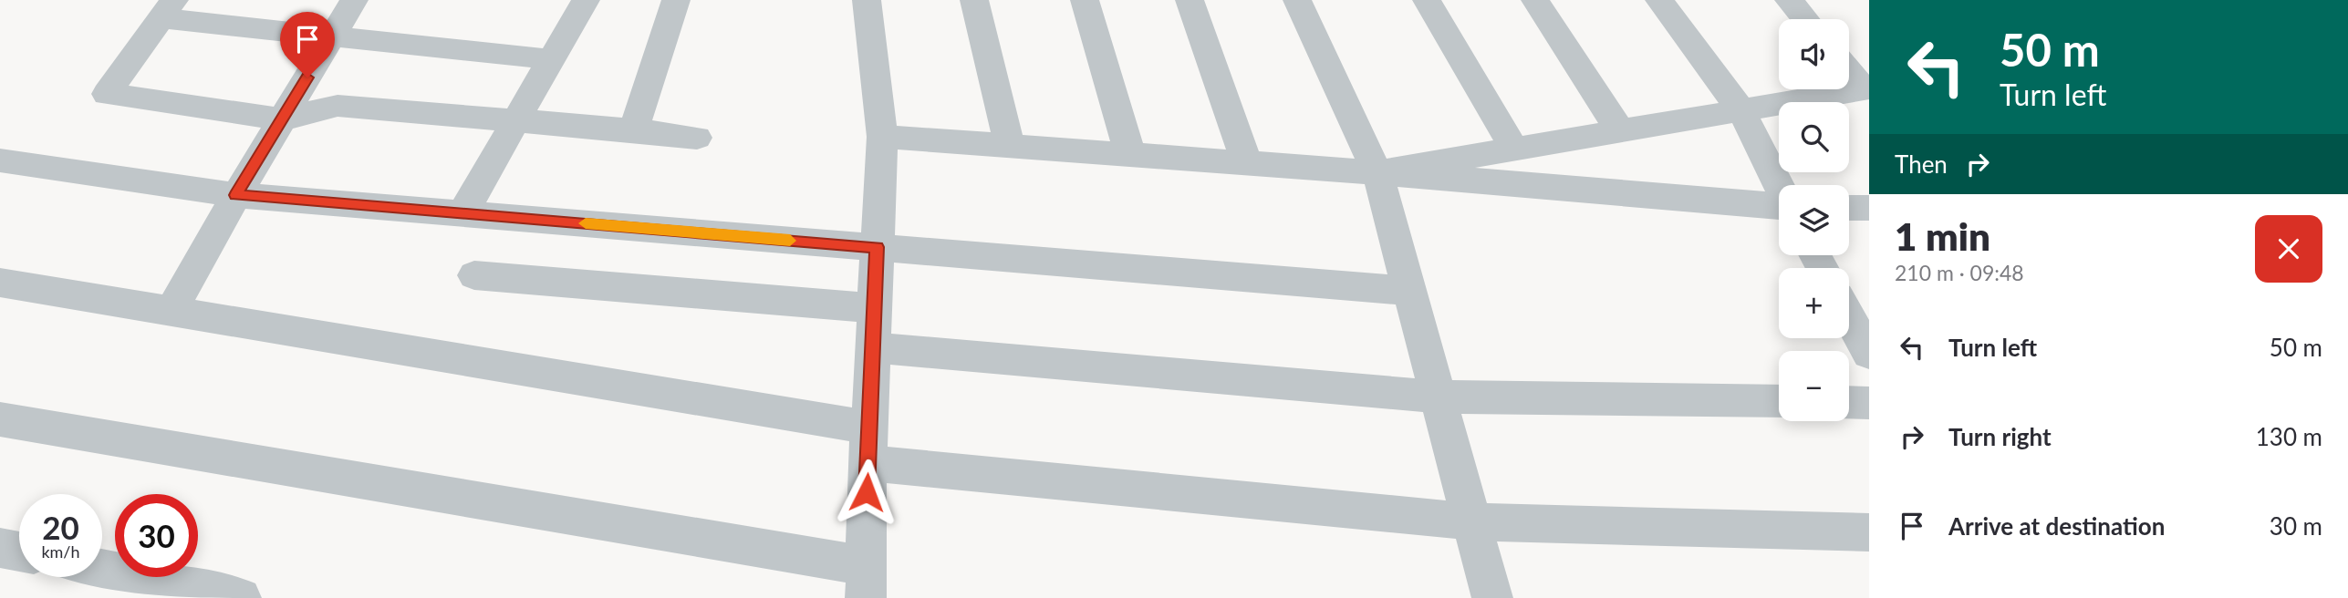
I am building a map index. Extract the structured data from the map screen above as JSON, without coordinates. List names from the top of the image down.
{
  "page": {
    "turn": ["50 m", "Turn left"],
    "map_buttons": ["+", "−"],
    "then": "Then",
    "heading": ["1 min", "210 m · 09:48"],
    "list": [
      {
        "name": "Turn left",
        "value": "50 m"
      },
      {
        "name": "Turn right",
        "value": "130 m"
      },
      {
        "name": "Arrive at destination",
        "value": "30 m"
      }
    ],
    "speed": "20 km/h",
    "limit": "30"
  }
}
